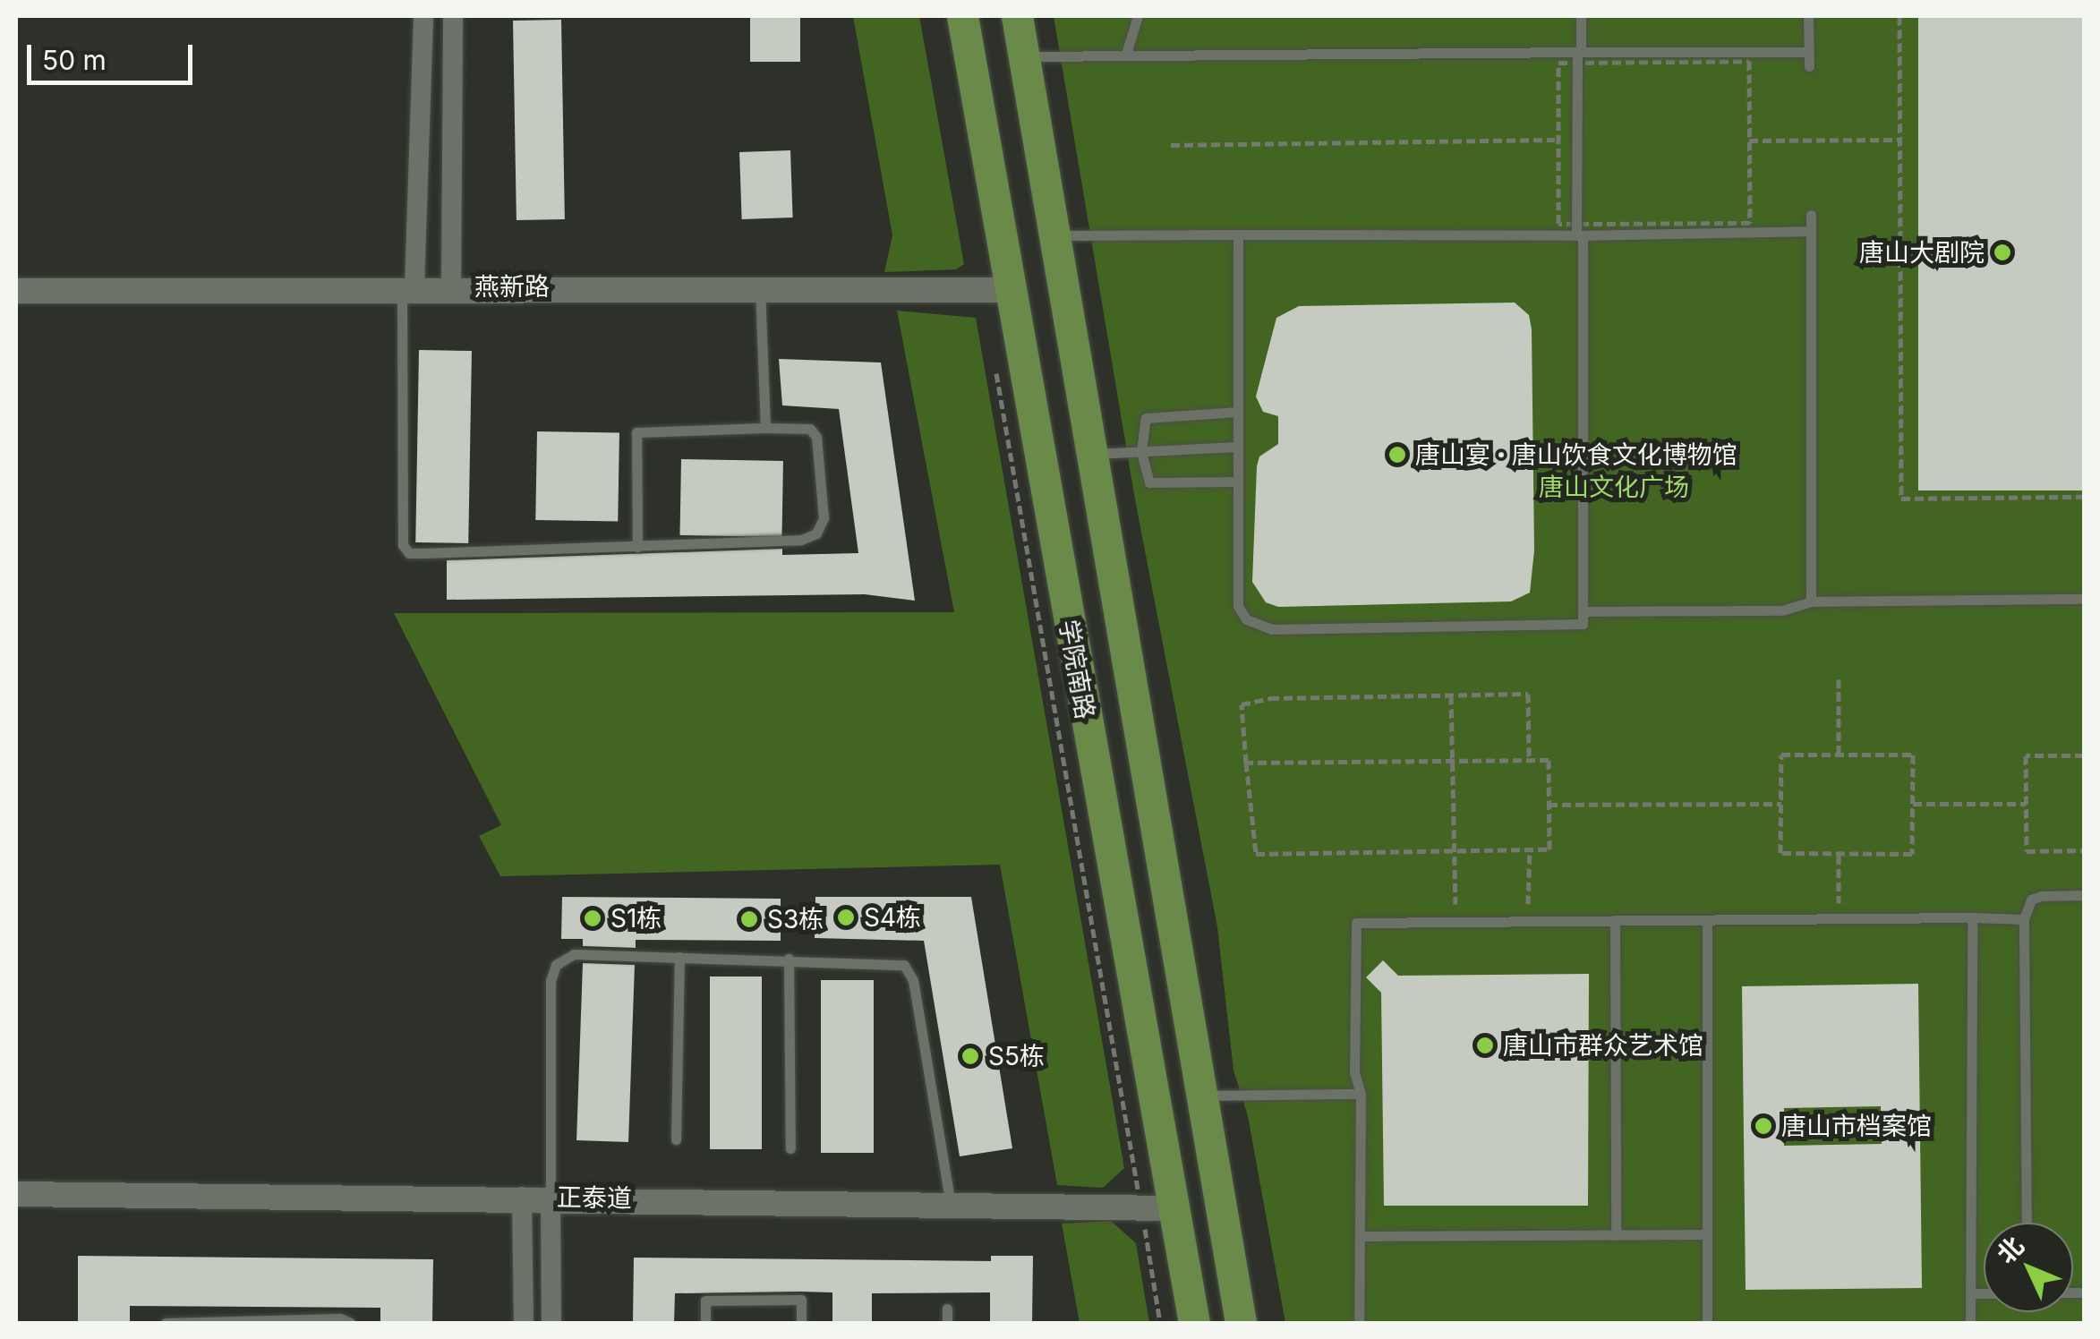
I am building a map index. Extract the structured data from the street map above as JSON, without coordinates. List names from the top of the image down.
{
  "streets": {
    "main road": ["学院南路"],
    "street": ["燕新路", "正泰道"]
  },
  "crossings": [
    ["燕新路", "学院南路"],
    ["学院南路", "正泰道"]
  ],
  "parks": ["唐山文化广场"],
  "places": [
    "唐山大剧院",
    "唐山宴 · 唐山饮食文化博物馆",
    "S4栋",
    "S1栋",
    "S3栋",
    "唐山市群众艺术馆",
    "S5栋",
    "唐山市档案馆"
  ],
  "scale_bar": "50 m",
  "north": "top left"
}
